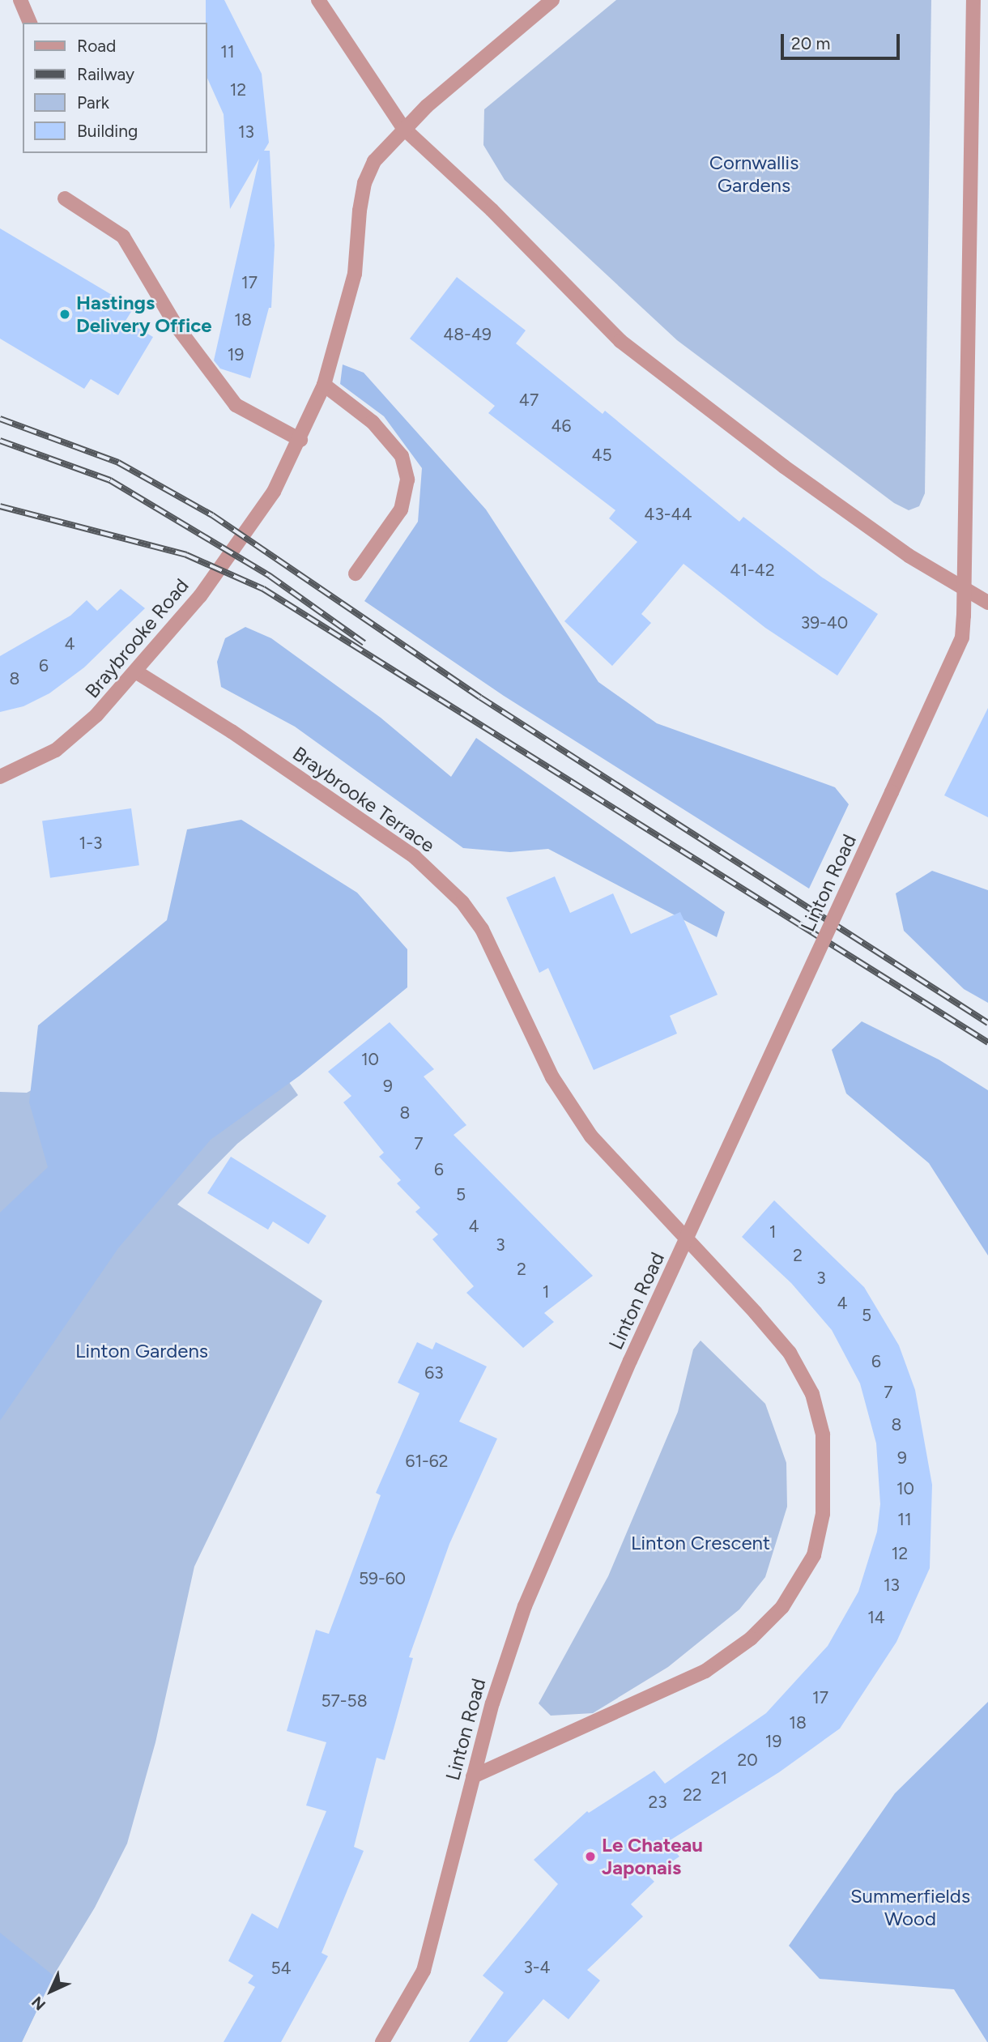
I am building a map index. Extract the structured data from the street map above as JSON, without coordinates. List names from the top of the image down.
{
  "streets": {
    "street": ["Braybrooke Road", "Braybrooke Terrace", "Linton Road"]
  },
  "crossings": [
    ["Braybrooke Road", "Braybrooke Terrace"],
    ["Braybrooke Terrace", "Linton Road"]
  ],
  "parks": [
    "Cornwallis Gardens",
    "Linton Gardens",
    "Linton Crescent",
    "Summerfields Wood"
  ],
  "places": ["Hastings Delivery Office", "Le Chateau Japonais"],
  "house_numbers": [
    "11",
    "12",
    "13",
    "17",
    "18",
    "48-49",
    "19",
    "47",
    "46",
    "45",
    "43-44",
    "41-42",
    "39-40",
    "4",
    "6",
    "8",
    "1-3",
    "10",
    "9",
    "8",
    "7",
    "6",
    "5",
    "4",
    "1",
    "3",
    "2",
    "2",
    "3",
    "1",
    "4",
    "5",
    "6",
    "63",
    "7",
    "8",
    "9",
    "61-62",
    "10",
    "11",
    "12",
    "59-60",
    "13",
    "14",
    "17",
    "57-58",
    "18",
    "19",
    "20",
    "21",
    "22",
    "23",
    "3-4",
    "54"
  ],
  "legend": [
    "Road",
    "Railway",
    "Park",
    "Building"
  ],
  "scale_bar": "20 m",
  "north": "bottom left"
}
